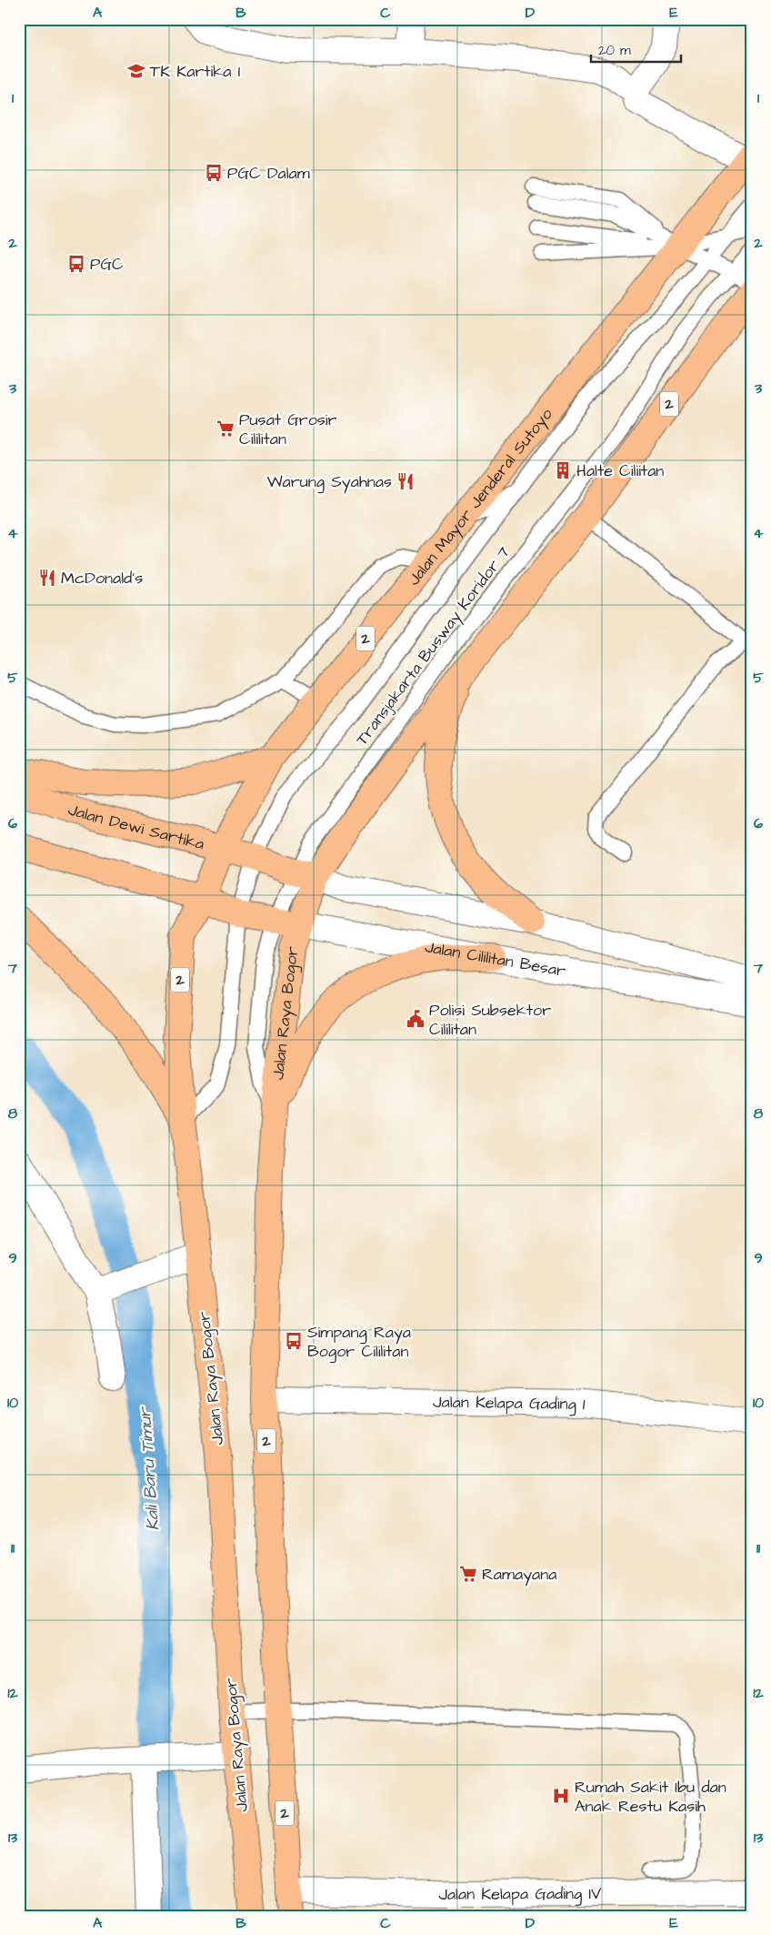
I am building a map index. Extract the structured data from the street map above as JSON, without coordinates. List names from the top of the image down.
{
  "streets": {
    "main road": [
      "2",
      "Jalan Mayor Jenderal Sutoyo",
      "Jalan Dewi Sartika",
      "Jalan Cililitan Besar",
      "Jalan Raya Bogor"
    ],
    "street": ["Jalan Kelapa Gading I", "Jalan Kelapa Gading IV"],
    "lane": ["Transjakarta Busway Koridor 7"]
  },
  "crossings": [
    ["2", "Transjakarta Busway Koridor 7"],
    ["2", "Jalan Raya Bogor"],
    ["Jalan Mayor Jenderal Sutoyo", "Jalan Dewi Sartika"],
    ["Jalan Mayor Jenderal Sutoyo", "Jalan Raya Bogor"],
    ["Transjakarta Busway Koridor 7", "Jalan Dewi Sartika"],
    ["Transjakarta Busway Koridor 7", "Jalan Cililitan Besar"],
    ["Transjakarta Busway Koridor 7", "Jalan Raya Bogor"],
    ["Jalan Dewi Sartika", "Jalan Raya Bogor"],
    ["Jalan Cililitan Besar", "Jalan Raya Bogor"],
    ["Jalan Raya Bogor", "Jalan Kelapa Gading I"],
    ["Jalan Raya Bogor", "Jalan Kelapa Gading IV"]
  ],
  "water": ["Kali Baru Timur"],
  "places": {
    "school or university": ["TK Kartika I"],
    "bus stop": ["PGC Dalam", "PGC", "Simpang Raya Bogor Cililitan"],
    "supermarket": ["Pusat Grosir Cililitan", "Ramayana"],
    "building": ["Halte Ciliitan"],
    "restaurant": ["Warung Syahnas", "McDonald's"],
    "public building": ["Polisi Subsektor Cililitan"],
    "hospital": ["Rumah Sakit Ibu dan Anak Restu Kasih"]
  },
  "scale_bar": "20 m",
  "grid": {
    "columns": [
      "A",
      "B",
      "C",
      "D",
      "E"
    ],
    "rows": [
      "1",
      "2",
      "3",
      "4",
      "5",
      "6",
      "7",
      "8",
      "9",
      "10",
      "11",
      "12",
      "13"
    ]
  }
}
